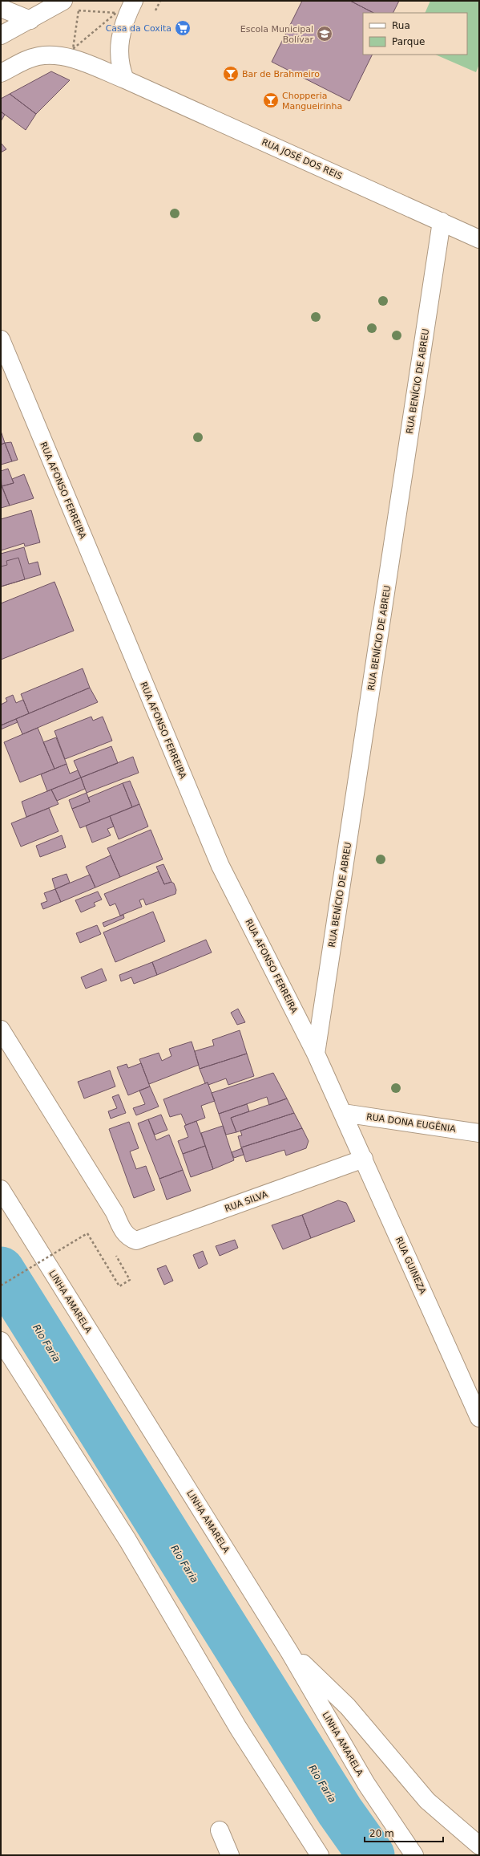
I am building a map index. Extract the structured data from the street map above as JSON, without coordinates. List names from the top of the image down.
{
  "streets": {
    "main road": [
      "RUA JOSÉ DOS REIS",
      "RUA BENÍCIO DE ABREU",
      "RUA AFONSO FERREIRA",
      "RUA DONA EUGÊNIA",
      "RUA SILVA",
      "RUA GUINEZA",
      "LINHA AMARELA"
    ]
  },
  "crossings": [
    ["RUA JOSÉ DOS REIS", "RUA BENÍCIO DE ABREU"],
    ["RUA BENÍCIO DE ABREU", "RUA AFONSO FERREIRA"],
    ["RUA AFONSO FERREIRA", "RUA DONA EUGÊNIA"],
    ["RUA AFONSO FERREIRA", "RUA GUINEZA"],
    ["RUA DONA EUGÊNIA", "RUA GUINEZA"],
    ["RUA SILVA", "RUA GUINEZA"]
  ],
  "water": ["Rio Faria"],
  "places": {
    "supermarket": ["Casa da Coxita"],
    "school or university": ["Escola Municipal Bolívar"],
    "bar": ["Bar de Brahmeiro", "Chopperia Mangueirinha"]
  },
  "legend": ["Rua", "Parque"],
  "scale_bar": "20 m"
}
